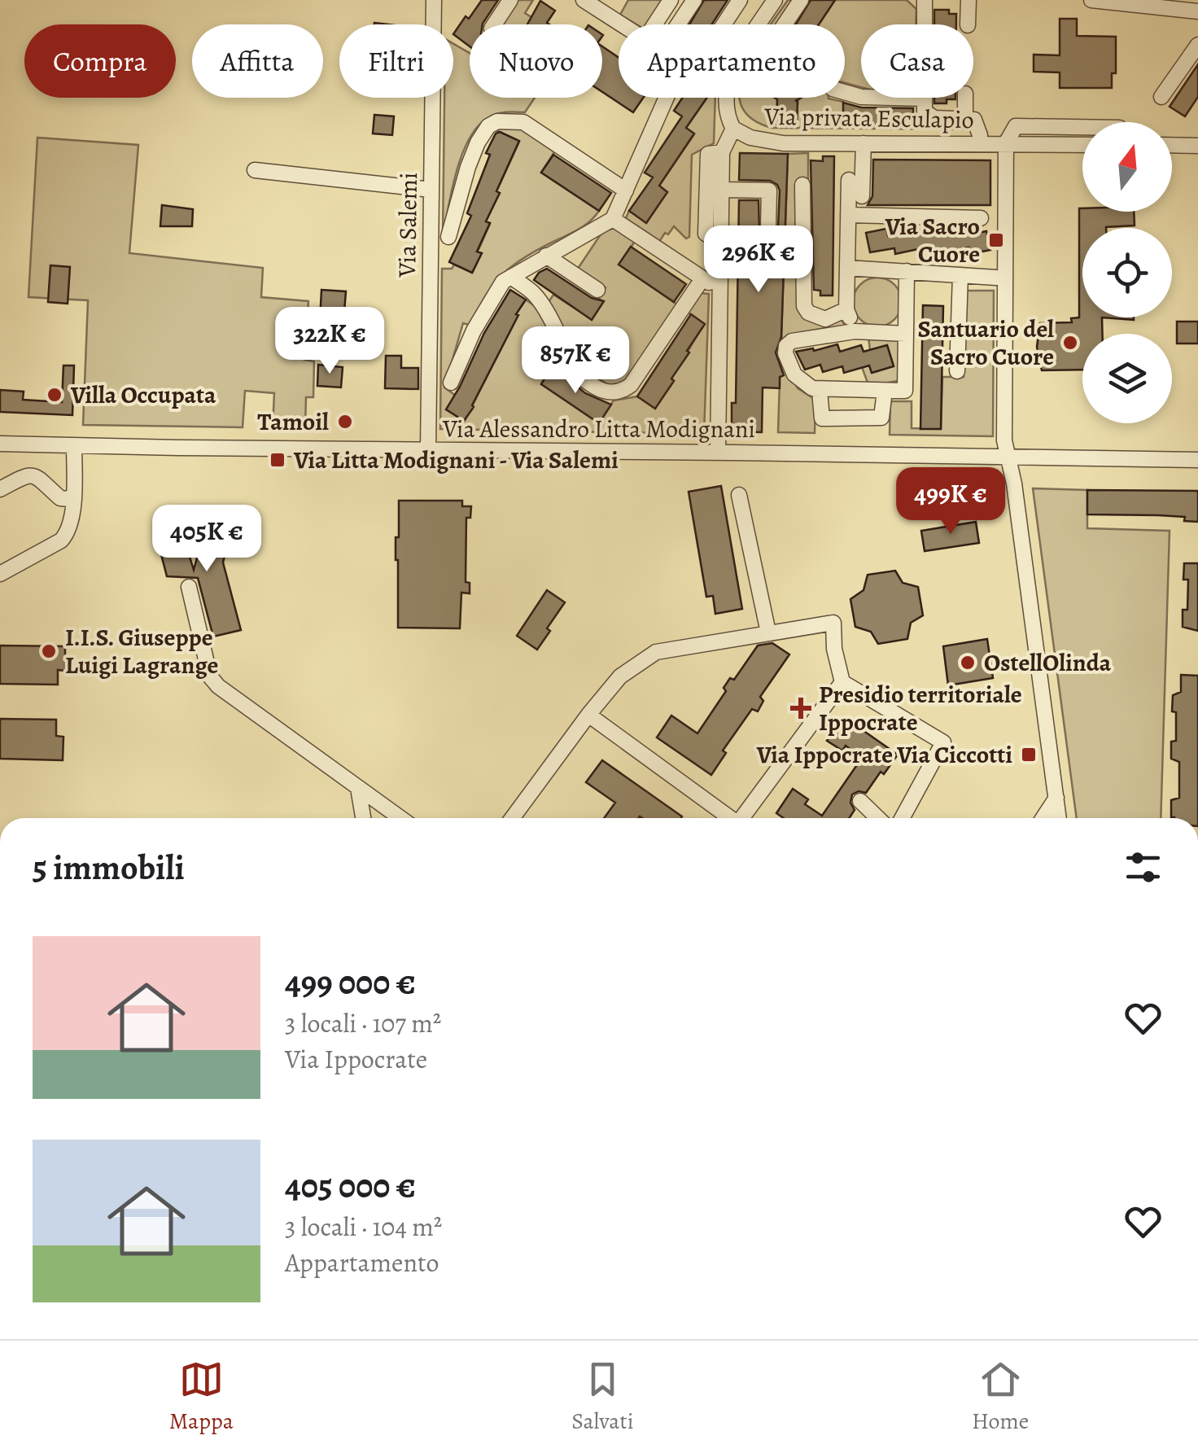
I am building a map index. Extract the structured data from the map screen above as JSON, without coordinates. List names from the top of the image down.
{
  "streets": {
    "street": ["Via privata Esculapio", "Via Salemi", "Via Alessandro Litta Modignani"]
  },
  "crossings": [
    ["Via Salemi", "Via Alessandro Litta Modignani"]
  ],
  "places": {
    "transit": ["Via Sacro Cuore", "Via Litta Modignani - Via Salemi", "Via Ippocrate Via Ciccotti"],
    "other": [
      "Santuario del Sacro Cuore",
      "Villa Occupata",
      "Tamoil",
      "I.I.S. Giuseppe Luigi Lagrange",
      "OstellOlinda"
    ],
    "health": ["Presidio territoriale Ippocrate"]
  },
  "north": "top",
  "page": {
    "chip": [
      "Compra",
      "Affitta",
      "Filtri",
      "Nuovo",
      "Appartamento",
      "Casa"
    ],
    "price": [
      "296K €",
      "322K €",
      "857K €",
      "499K €",
      "405K €"
    ],
    "heading": "5 immobili",
    "list": [
      {
        "name": "499 000 €",
        "note": "3 locali · 107 m² · Via Ippocrate"
      },
      {
        "name": "405 000 €",
        "note": "3 locali · 104 m² · Appartamento"
      }
    ],
    "tabs": ["Mappa", "Salvati", "Home"]
  }
}
